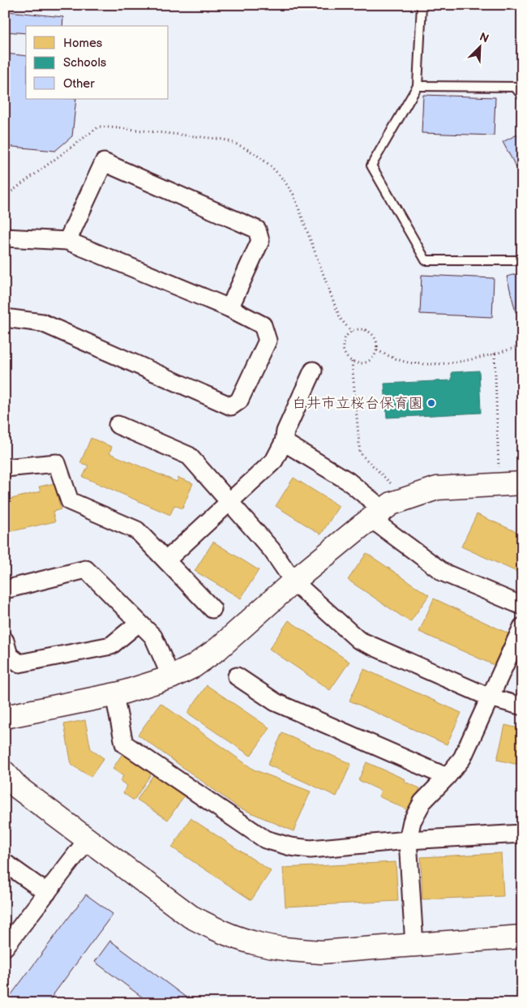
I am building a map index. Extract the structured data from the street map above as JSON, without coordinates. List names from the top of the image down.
{
  "places": ["白井市立桜台保育園"],
  "legend": ["Homes", "Schools", "Other"],
  "north": "top right"
}
